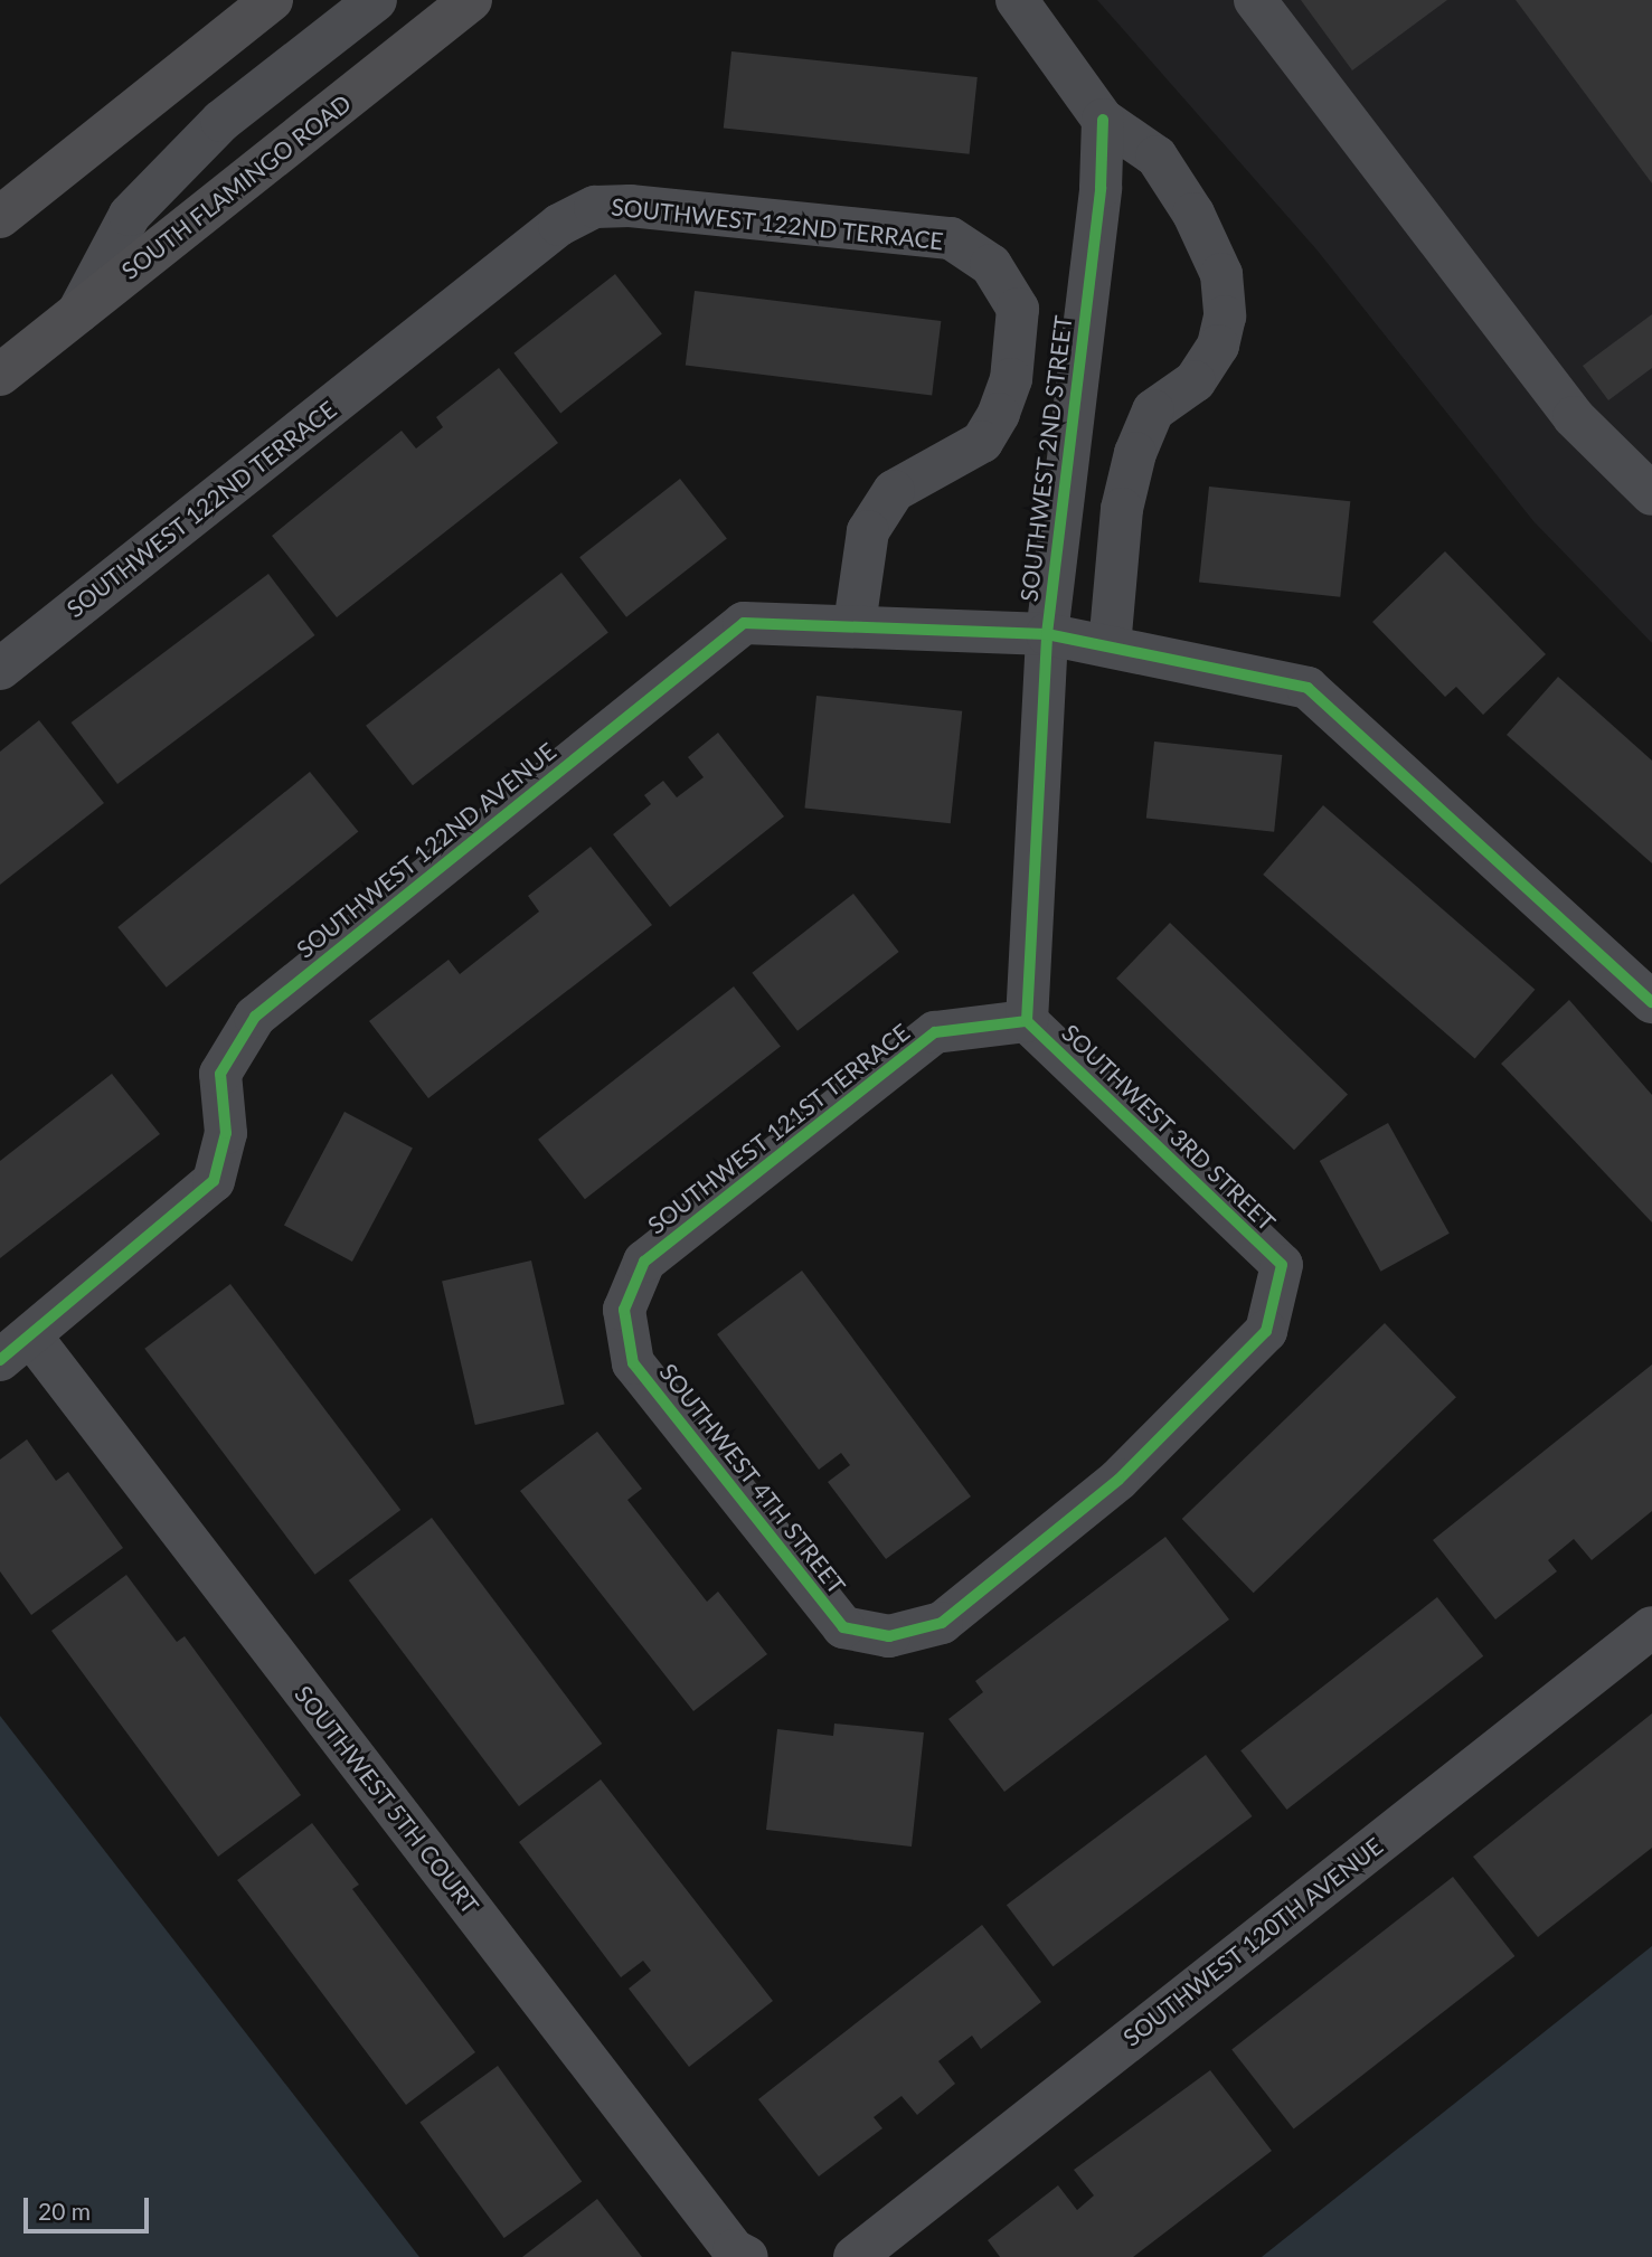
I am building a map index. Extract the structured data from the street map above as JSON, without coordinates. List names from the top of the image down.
{
  "streets": {
    "highway": ["SOUTH FLAMINGO ROAD"],
    "street": [
      "SOUTHWEST 122ND TERRACE",
      "SOUTHWEST 2ND STREET",
      "SOUTHWEST 122ND AVENUE",
      "SOUTHWEST 3RD STREET",
      "SOUTHWEST 121ST TERRACE",
      "SOUTHWEST 4TH STREET",
      "SOUTHWEST 5TH COURT",
      "SOUTHWEST 120TH AVENUE"
    ]
  },
  "crossings": [
    ["SOUTHWEST 122ND TERRACE", "SOUTHWEST 122ND AVENUE"],
    ["SOUTHWEST 2ND STREET", "SOUTHWEST 122ND AVENUE"],
    ["SOUTHWEST 122ND AVENUE", "SOUTHWEST 5TH COURT"],
    ["SOUTHWEST 3RD STREET", "SOUTHWEST 121ST TERRACE"],
    ["SOUTHWEST 3RD STREET", "SOUTHWEST 4TH STREET"],
    ["SOUTHWEST 121ST TERRACE", "SOUTHWEST 4TH STREET"]
  ],
  "scale_bar": "20 m"
}
